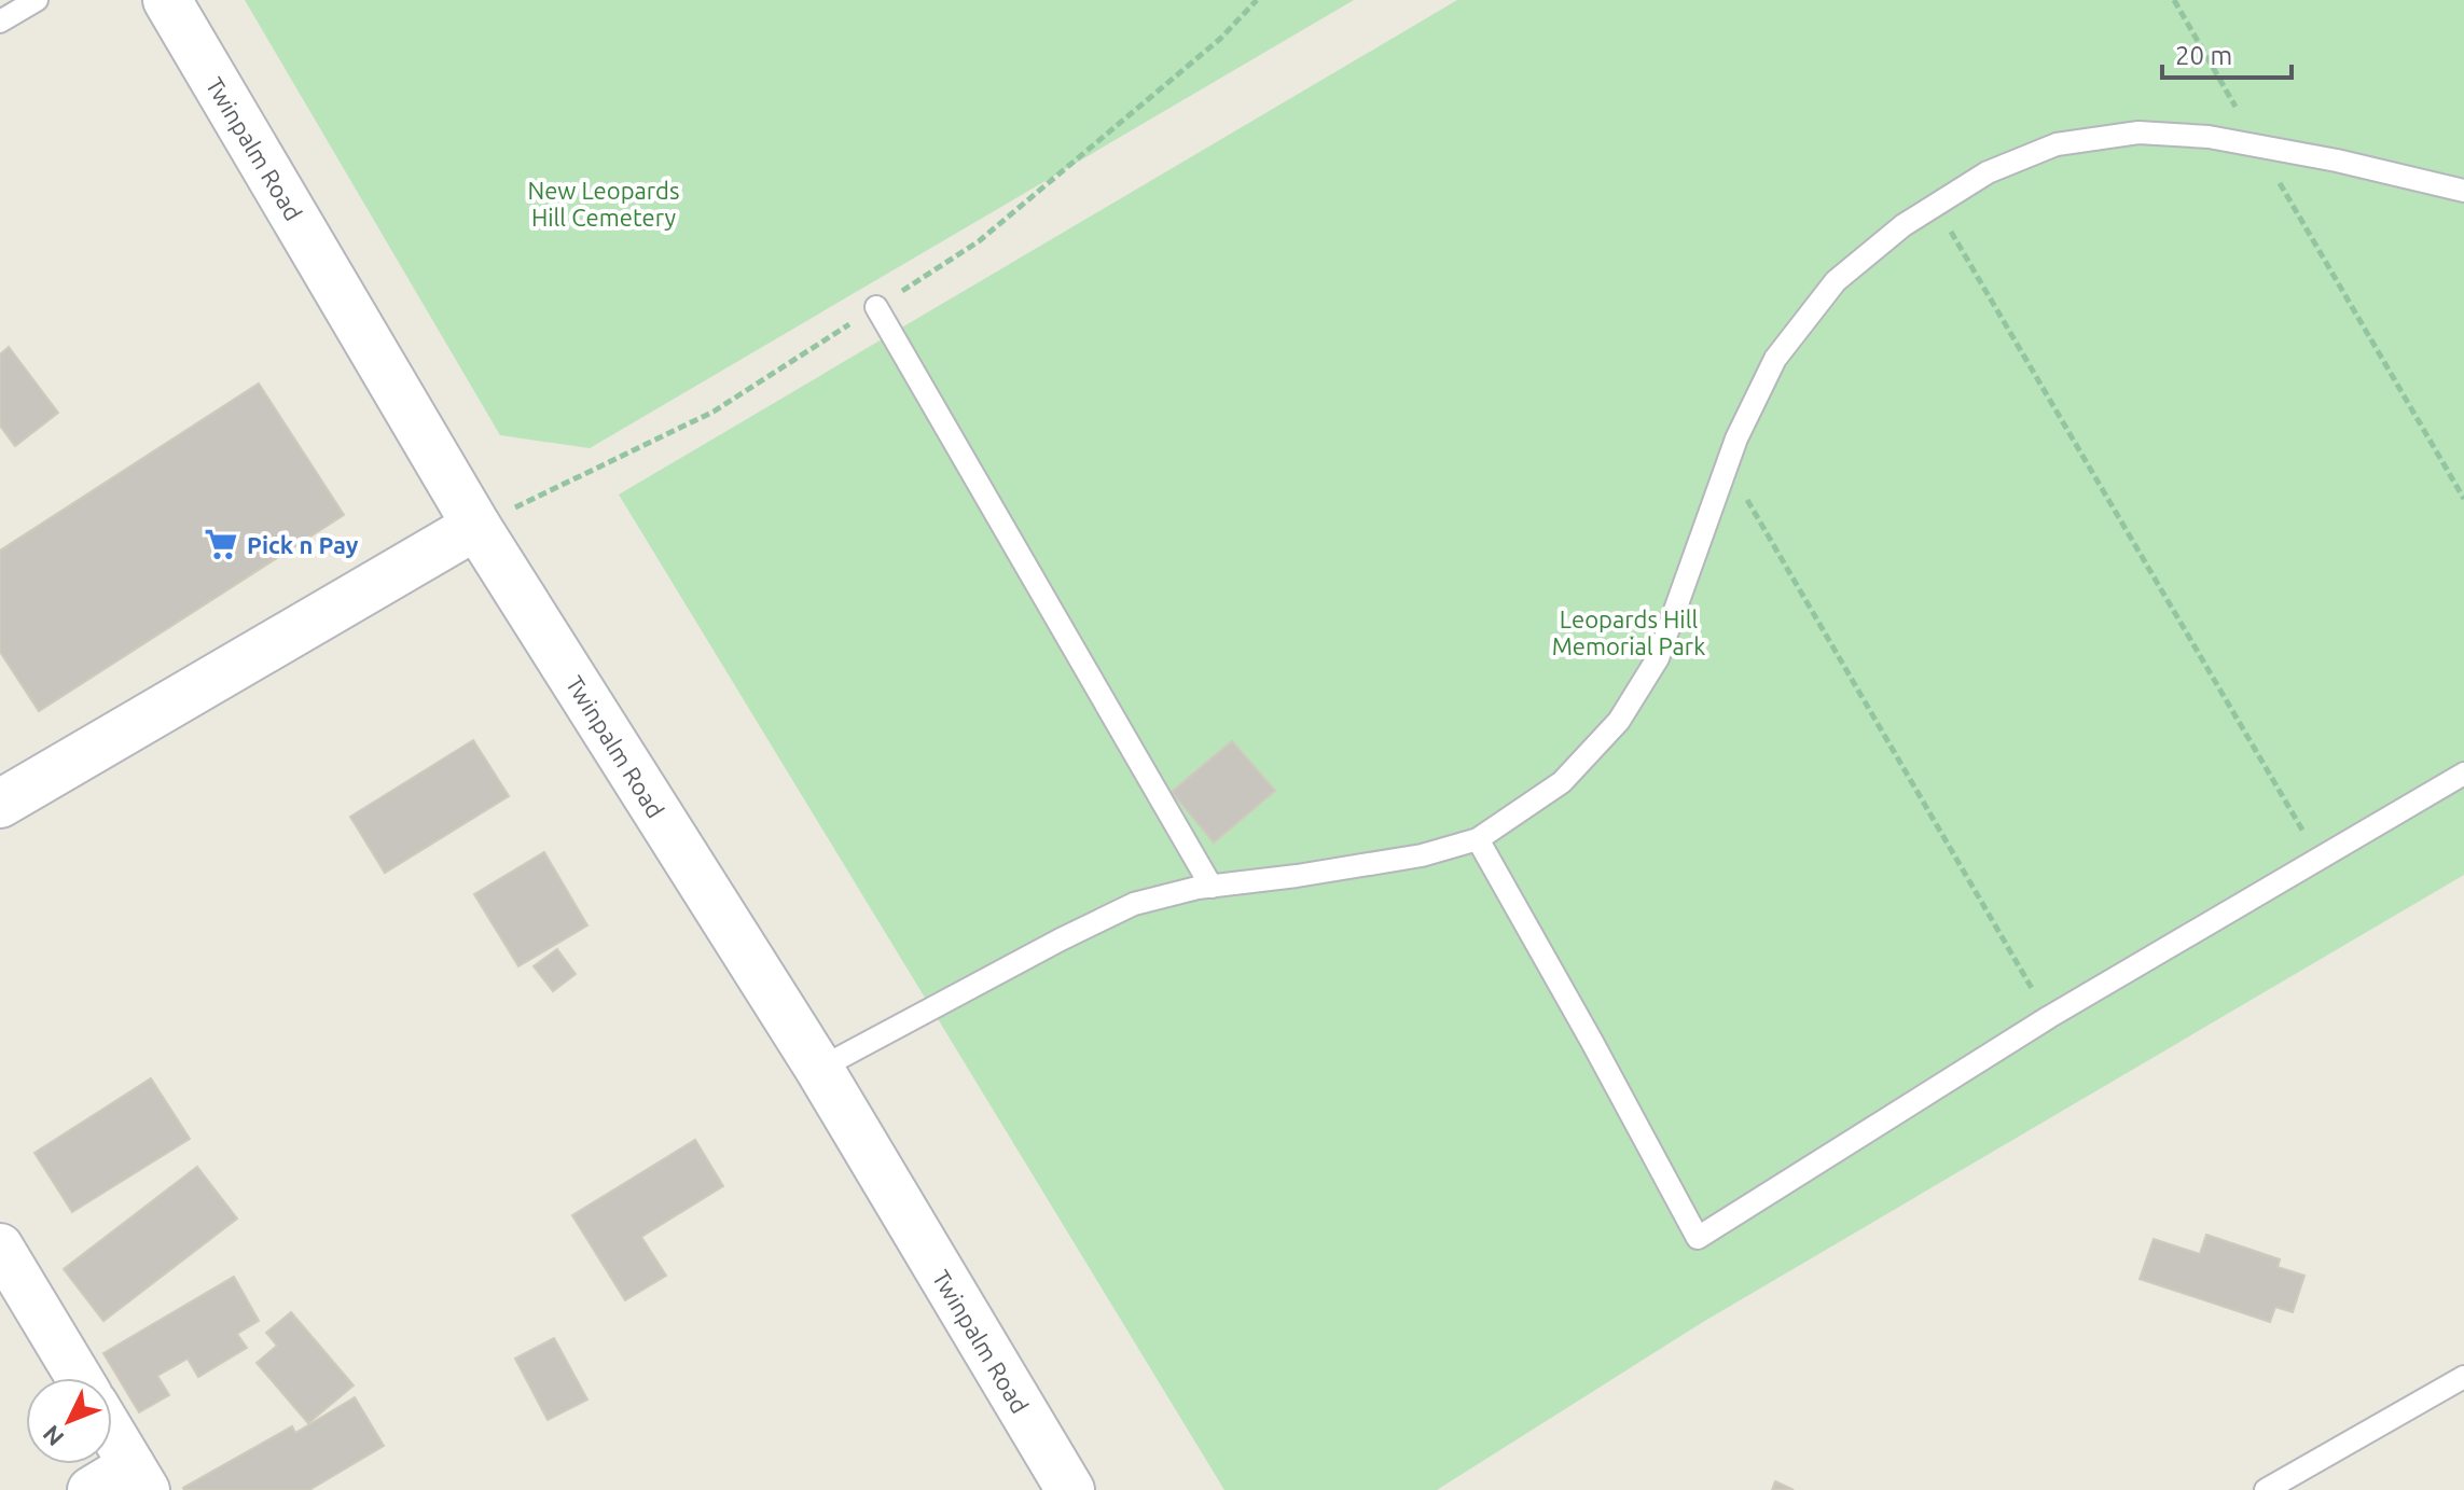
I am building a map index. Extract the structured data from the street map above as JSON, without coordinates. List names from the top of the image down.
{
  "streets": {
    "main road": ["Twinpalm Road"]
  },
  "parks": ["New Leopards Hill Cemetery", "Leopards Hill Memorial Park"],
  "places": {
    "supermarket": ["Pick n Pay"]
  },
  "scale_bar": "20 m",
  "north": "bottom left"
}
